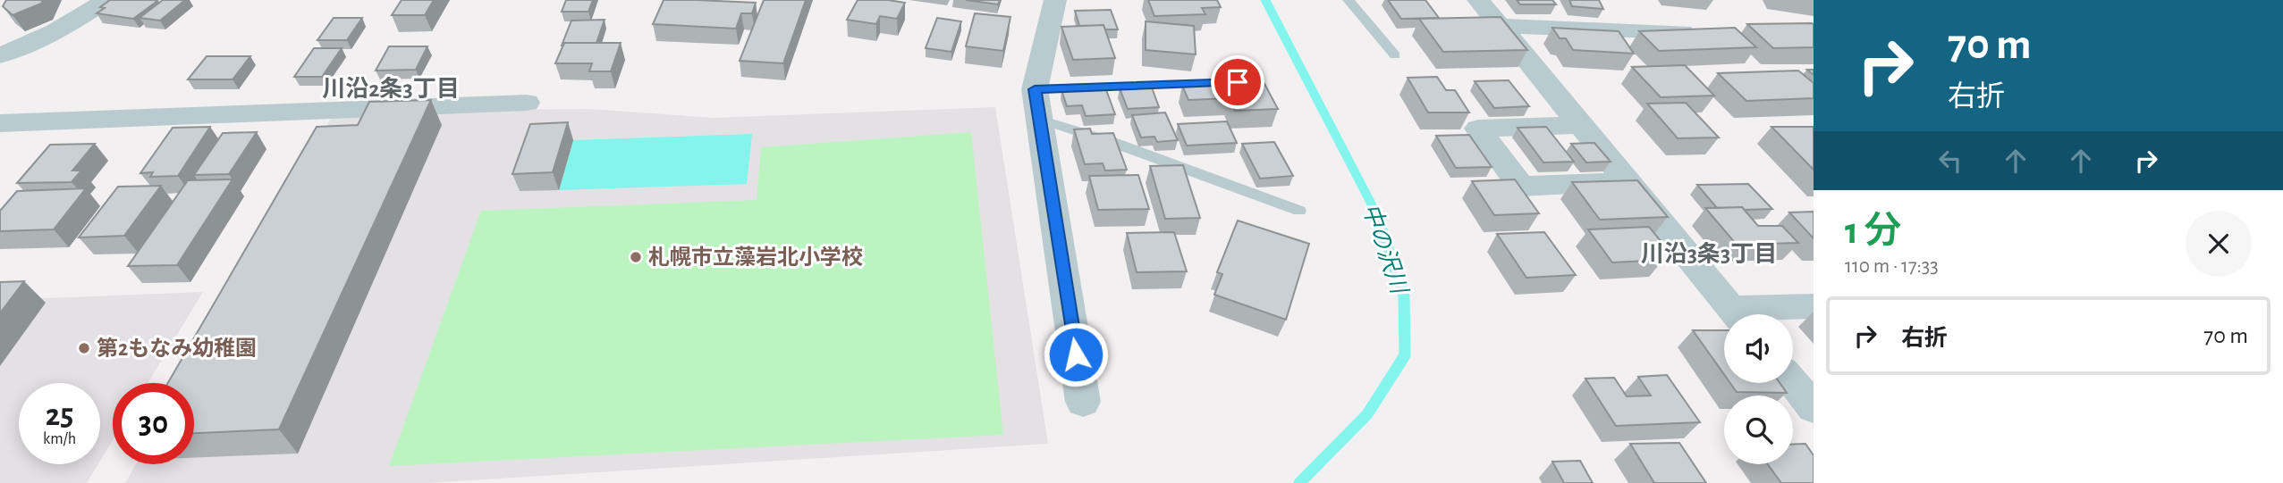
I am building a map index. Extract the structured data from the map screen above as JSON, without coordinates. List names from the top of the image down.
{
  "districts": ["川沿2条3丁目", "川沿3条3丁目"],
  "water": ["中の沢川"],
  "places": ["札幌市立藻岩北小学校", "第2もなみ幼稚園"],
  "page": {
    "turn": ["70 m", "右折"],
    "heading": ["1 分", "110 m · 17:33"],
    "list": [
      {
        "name": "右折",
        "value": "70 m"
      }
    ],
    "speed": "25 km/h",
    "limit": "30"
  }
}
